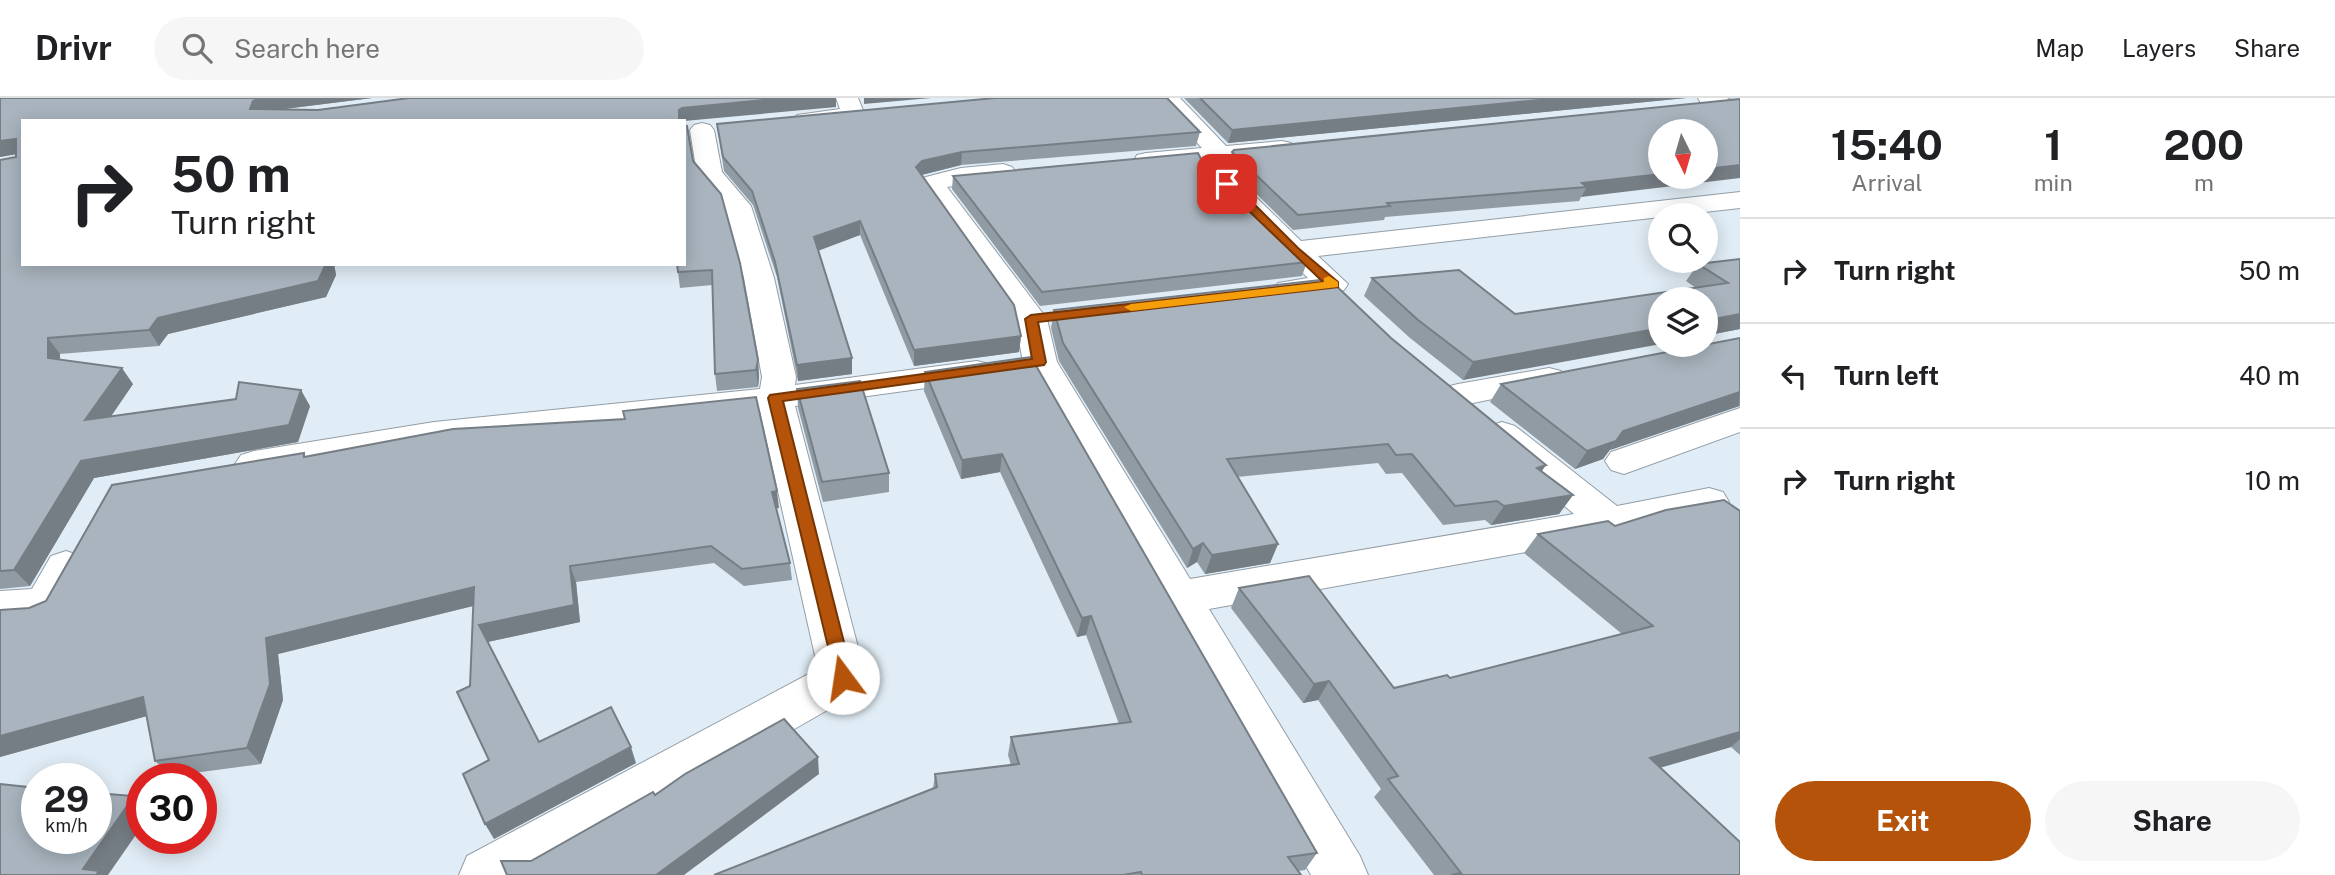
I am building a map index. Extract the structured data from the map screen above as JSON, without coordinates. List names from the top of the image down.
{
  "north": "bottom",
  "page": {
    "header": "Drivr",
    "search": "Search here",
    "nav": ["Map", "Layers", "Share"],
    "eta": [
      "15:40",
      "Arrival",
      "1",
      "min",
      "200",
      "m"
    ],
    "turn": ["50 m", "Turn right"],
    "list": [
      {
        "name": "Turn right",
        "value": "50 m"
      },
      {
        "name": "Turn left",
        "value": "40 m"
      },
      {
        "name": "Turn right",
        "value": "10 m"
      }
    ],
    "speed": "29 km/h",
    "limit": "30",
    "buttons": ["Exit", "Share"]
  }
}
